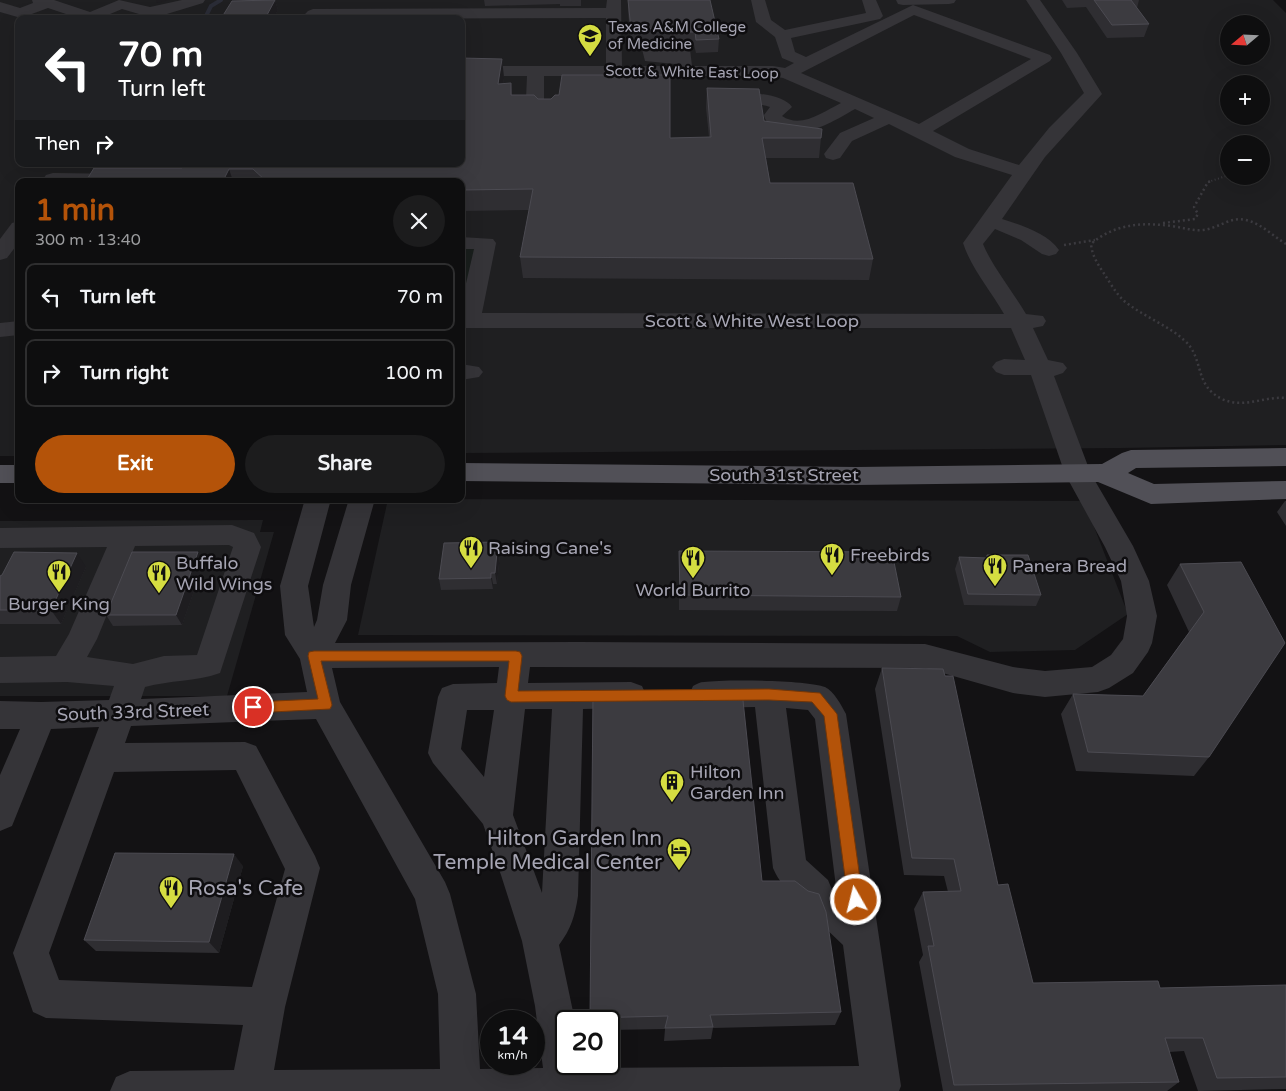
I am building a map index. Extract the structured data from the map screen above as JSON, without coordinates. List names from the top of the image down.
{
  "streets": {
    "main road": ["South 31st Street"],
    "street": ["Scott & White East Loop", "Scott & White West Loop", "South 33rd Street"]
  },
  "places": {
    "school or university": ["Texas A&M College of Medicine"],
    "restaurant": [
      "Raising Cane's",
      "Freebirds",
      "World Burrito",
      "Panera Bread",
      "Burger King",
      "Buffalo Wild Wings",
      "Rosa's Cafe"
    ],
    "building": ["Hilton Garden Inn"],
    "hotel": ["Hilton Garden Inn Temple Medical Center"]
  },
  "north": "left",
  "page": {
    "map_buttons": ["+", "−"],
    "turn": ["70 m", "Turn left"],
    "then": "Then",
    "heading": ["1 min", "300 m · 13:40"],
    "list": [
      {
        "name": "Turn left",
        "value": "70 m"
      },
      {
        "name": "Turn right",
        "value": "100 m"
      }
    ],
    "buttons": ["Exit", "Share"],
    "speed": "14 km/h",
    "limit": "20"
  }
}
